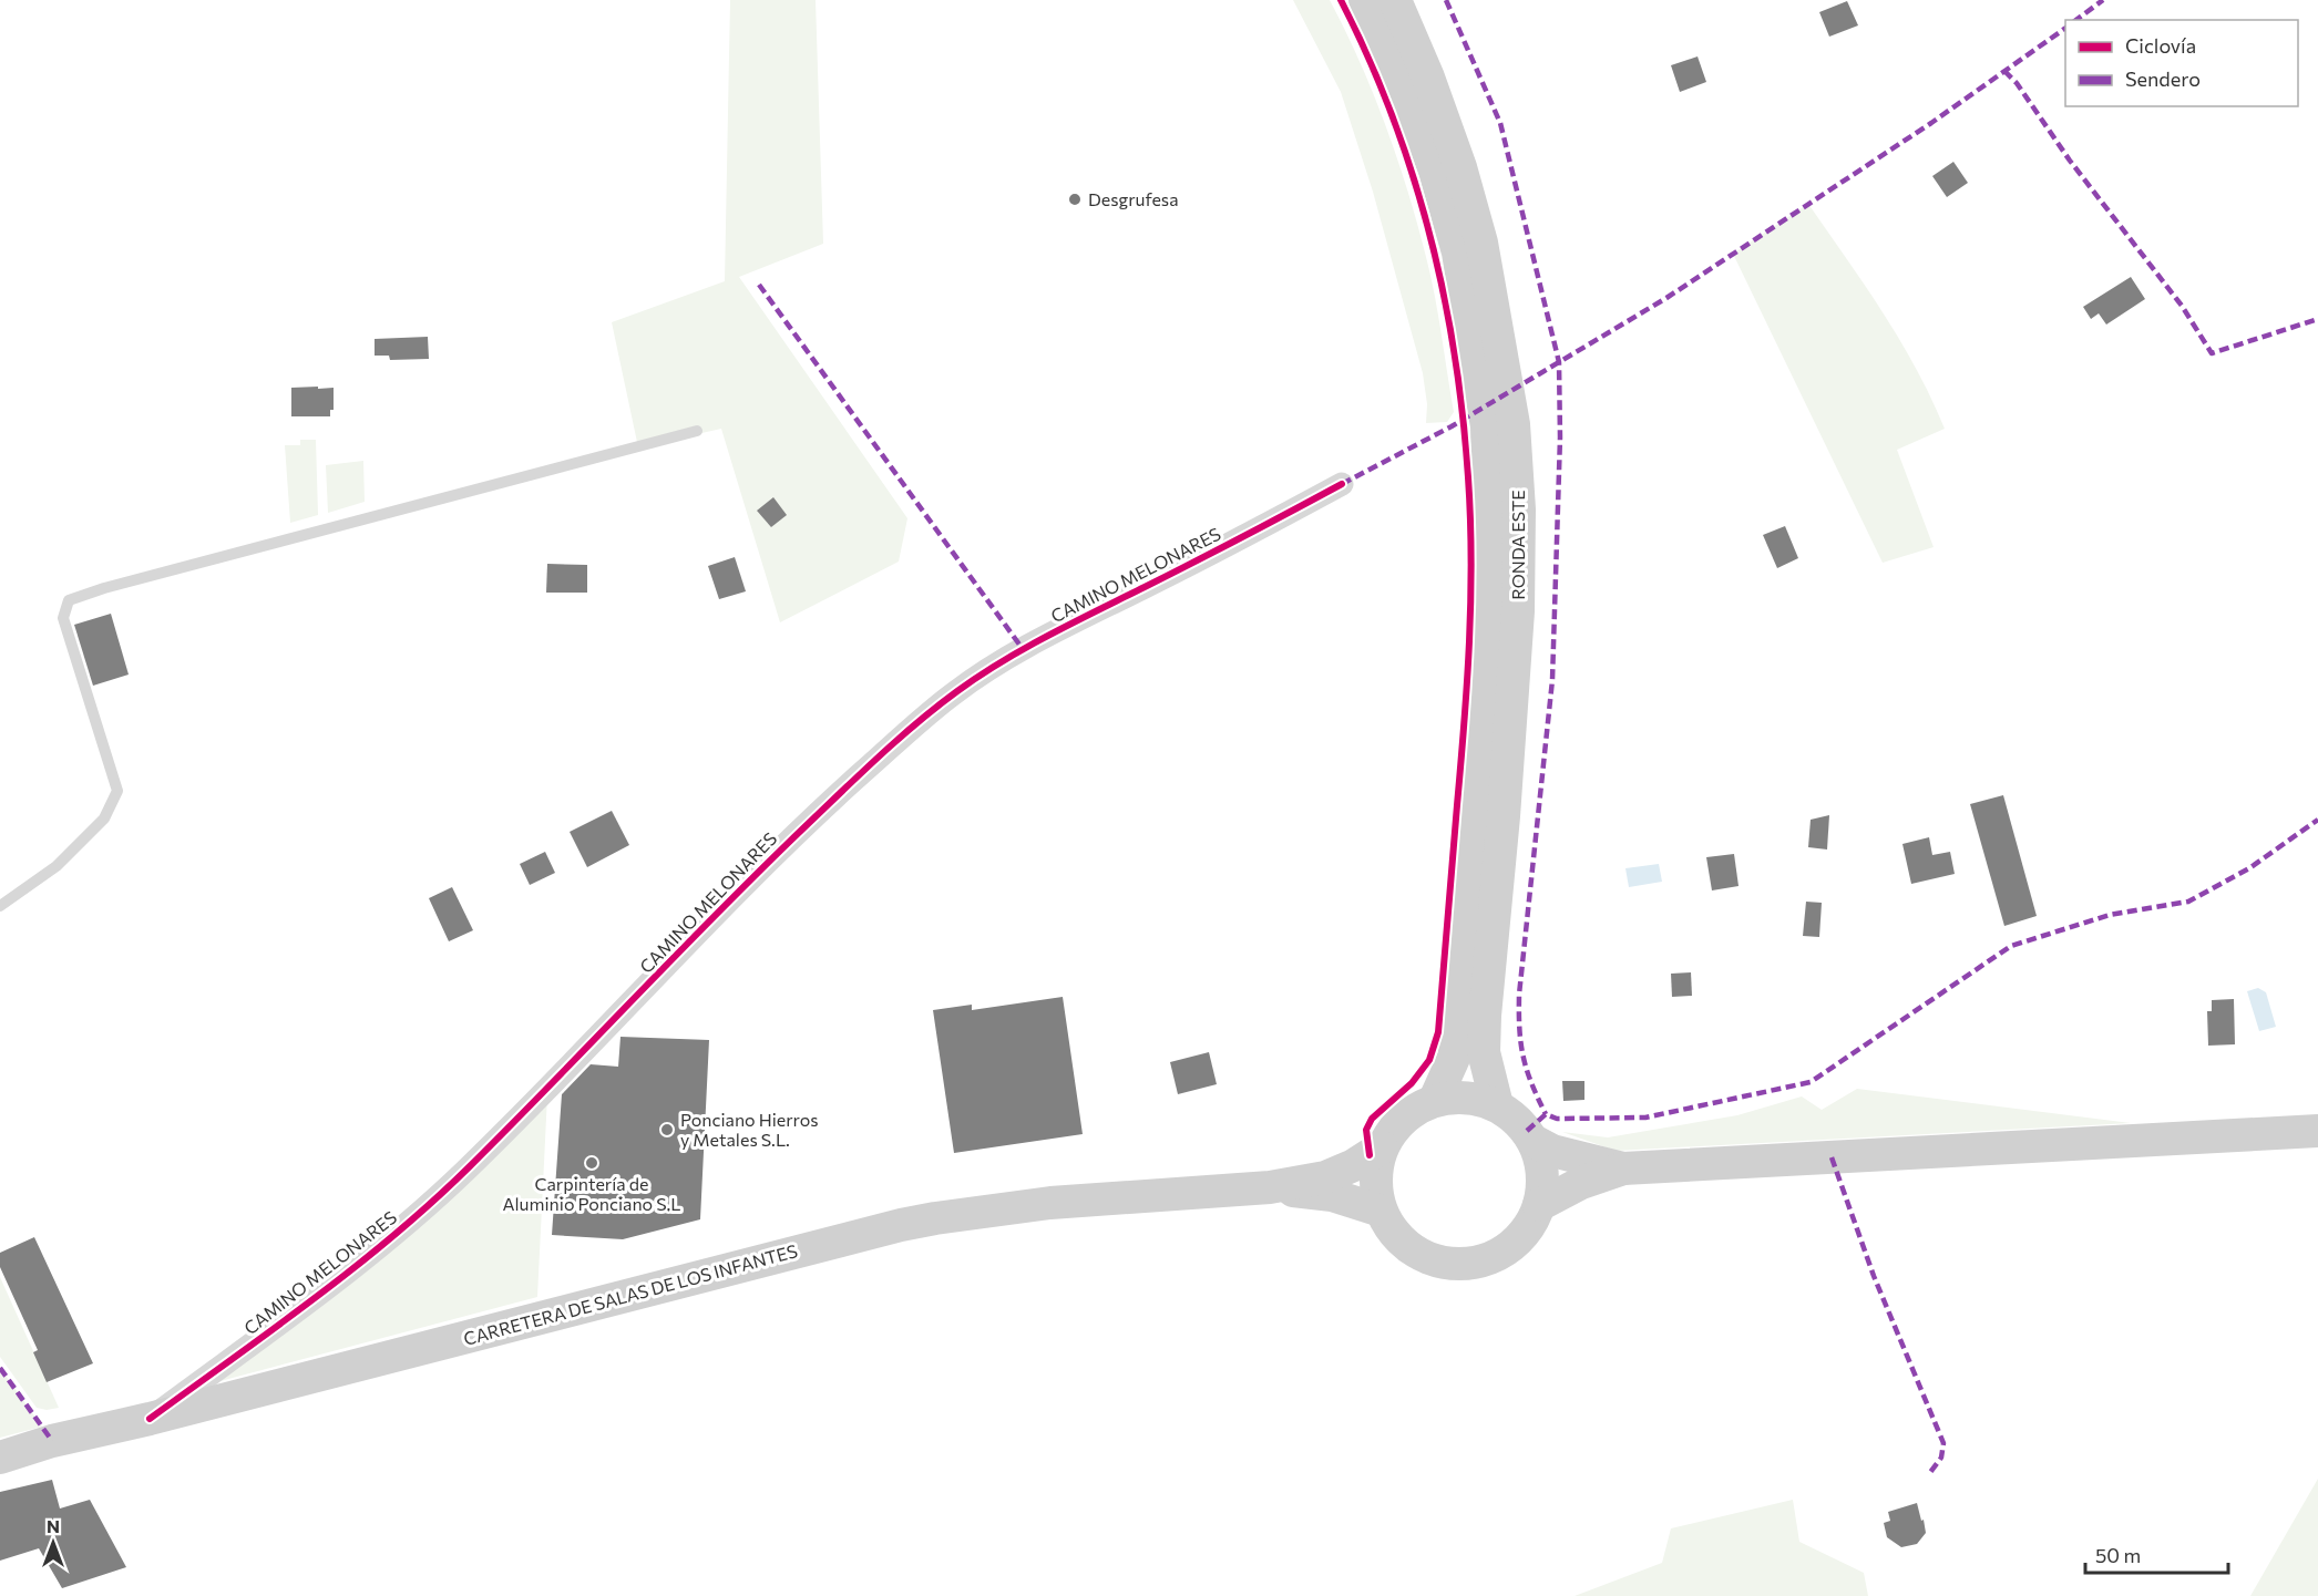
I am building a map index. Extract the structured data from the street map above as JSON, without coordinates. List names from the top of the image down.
{
  "streets": {
    "main road": ["RONDA ESTE", "CARRETERA DE SALAS DE LOS INFANTES"],
    "street": ["CAMINO MELONARES"]
  },
  "crossings": [
    ["RONDA ESTE", "CARRETERA DE SALAS DE LOS INFANTES"],
    ["CAMINO MELONARES", "CARRETERA DE SALAS DE LOS INFANTES"]
  ],
  "places": ["Desgrufesa", "Ponciano Hierros y Metales S.L.", "Carpintería de Aluminio Ponciano S.L"],
  "legend": ["Ciclovía", "Sendero"],
  "scale_bar": "50 m",
  "north": "top"
}
